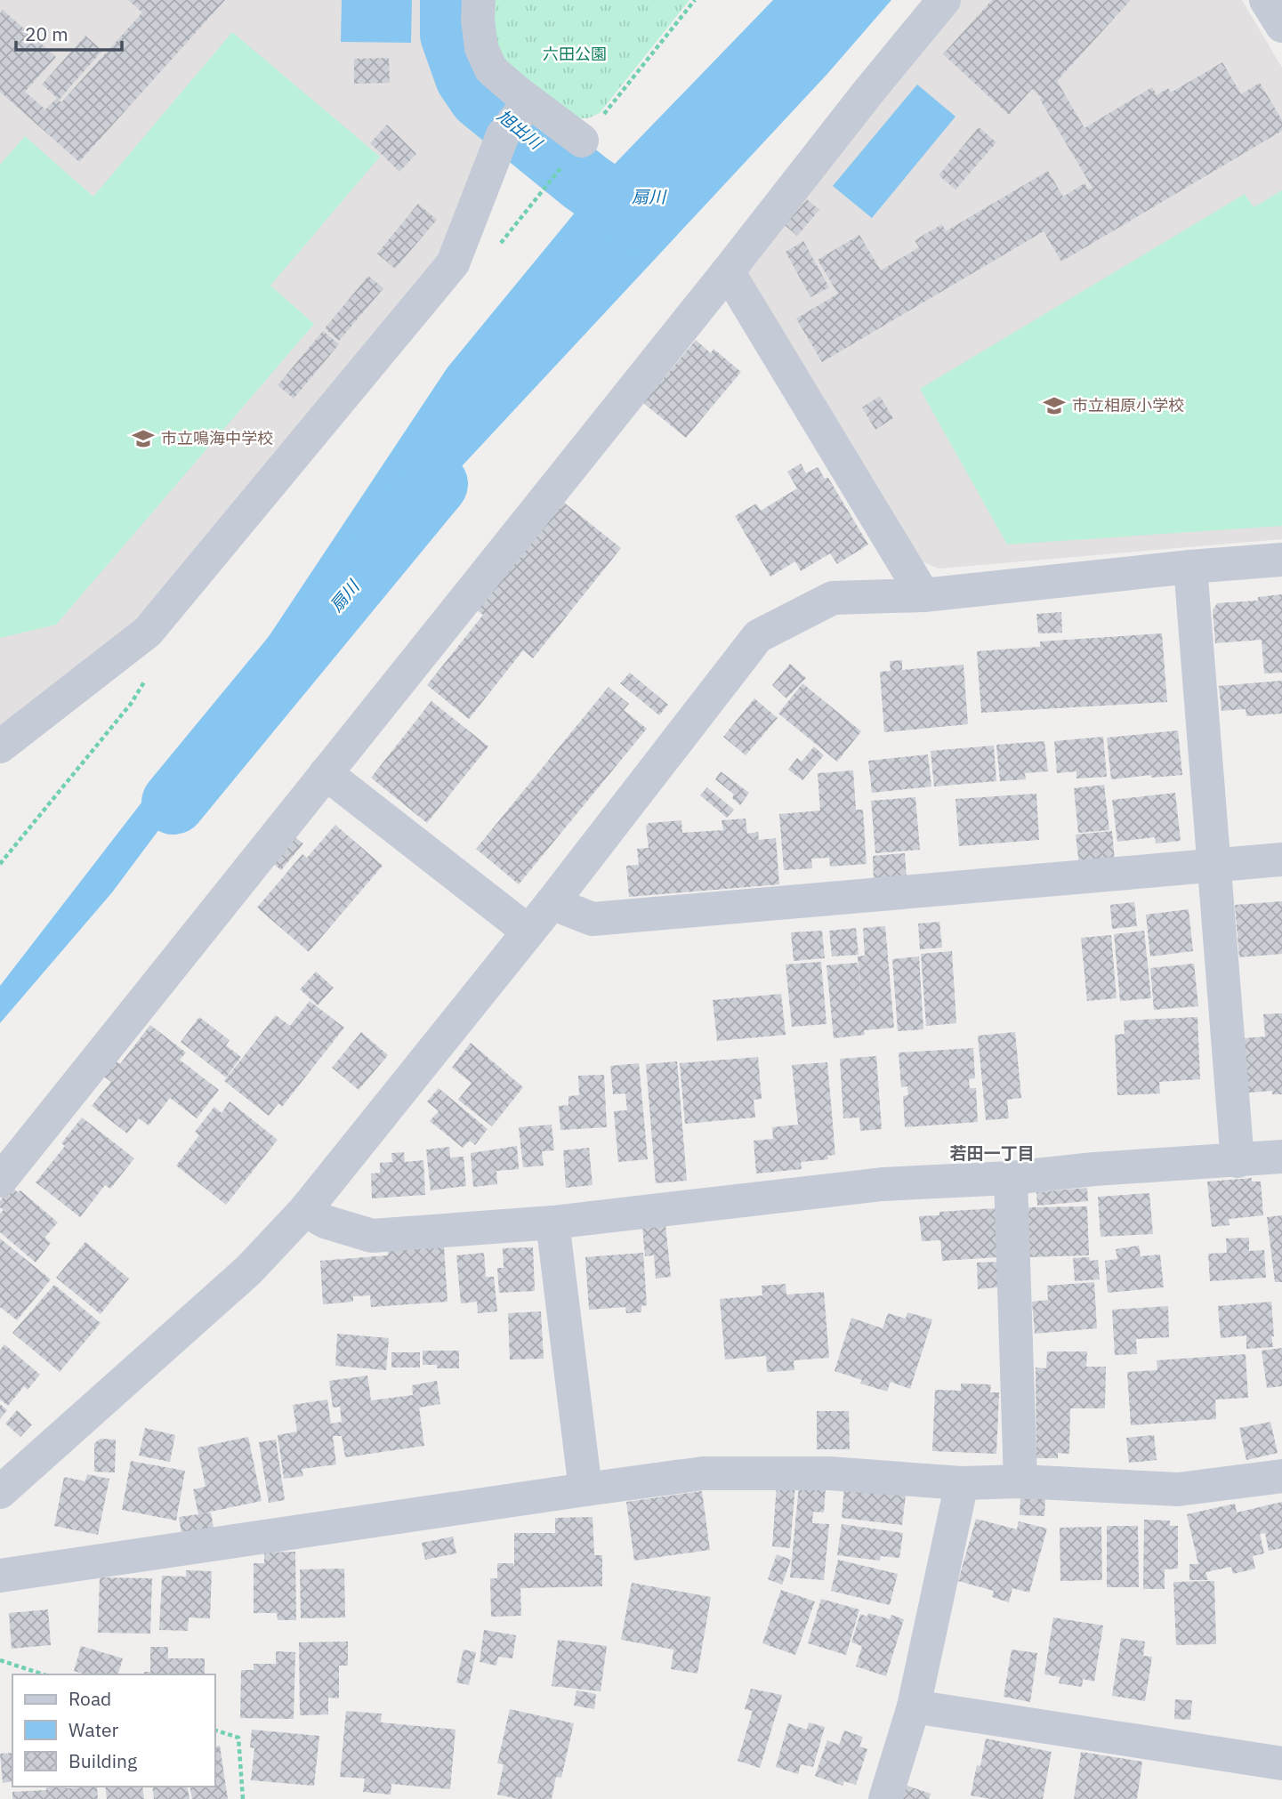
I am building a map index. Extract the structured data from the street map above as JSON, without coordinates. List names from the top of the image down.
{
  "districts": ["若田一丁目"],
  "water": ["旭出川", "扇川"],
  "parks": ["六田公園"],
  "places": {
    "school or university": ["市立相原小学校", "市立鳴海中学校"]
  },
  "legend": ["Road", "Water", "Building"],
  "scale_bar": "20 m"
}
